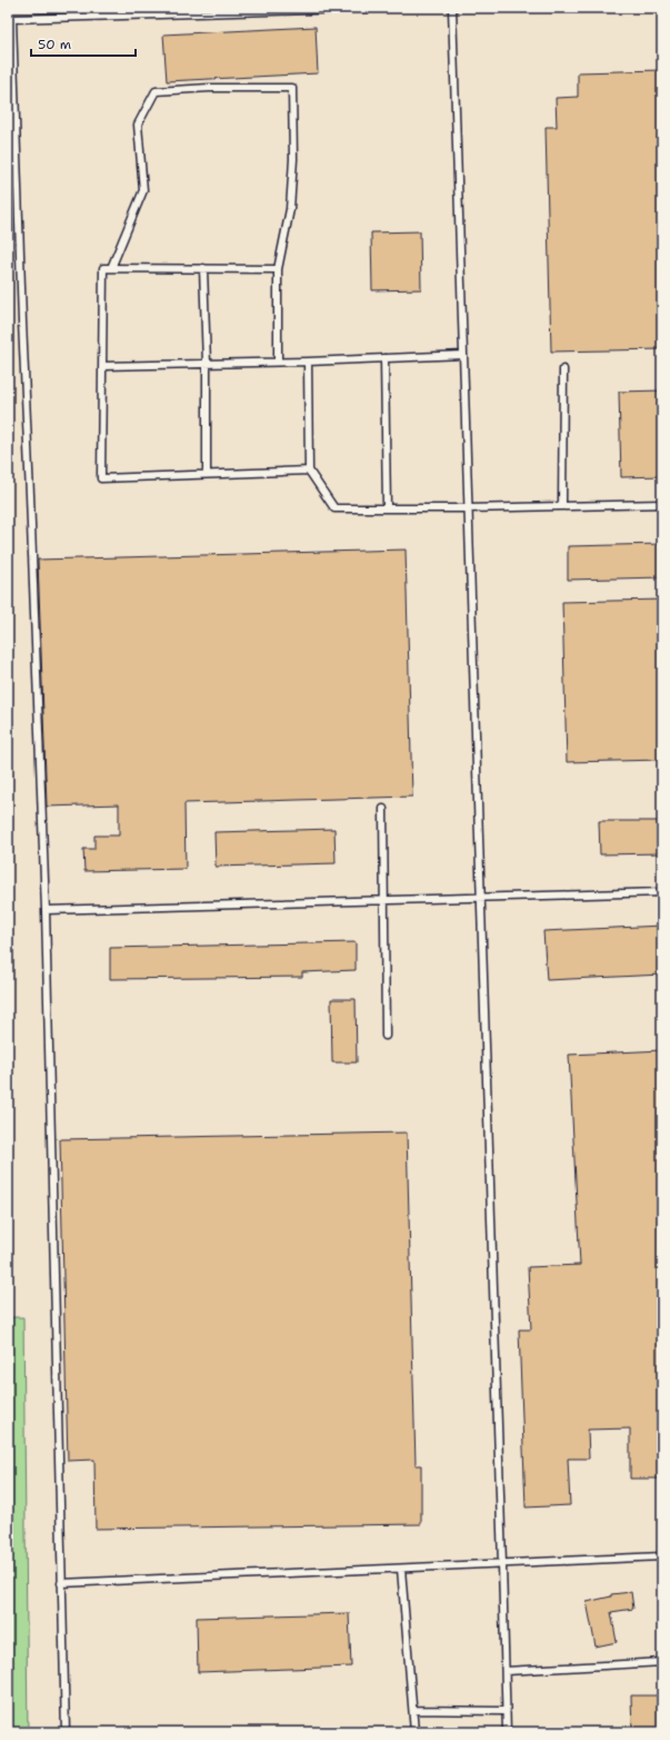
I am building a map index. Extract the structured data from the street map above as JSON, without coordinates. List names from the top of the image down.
{
  "scale_bar": "50 m"
}
